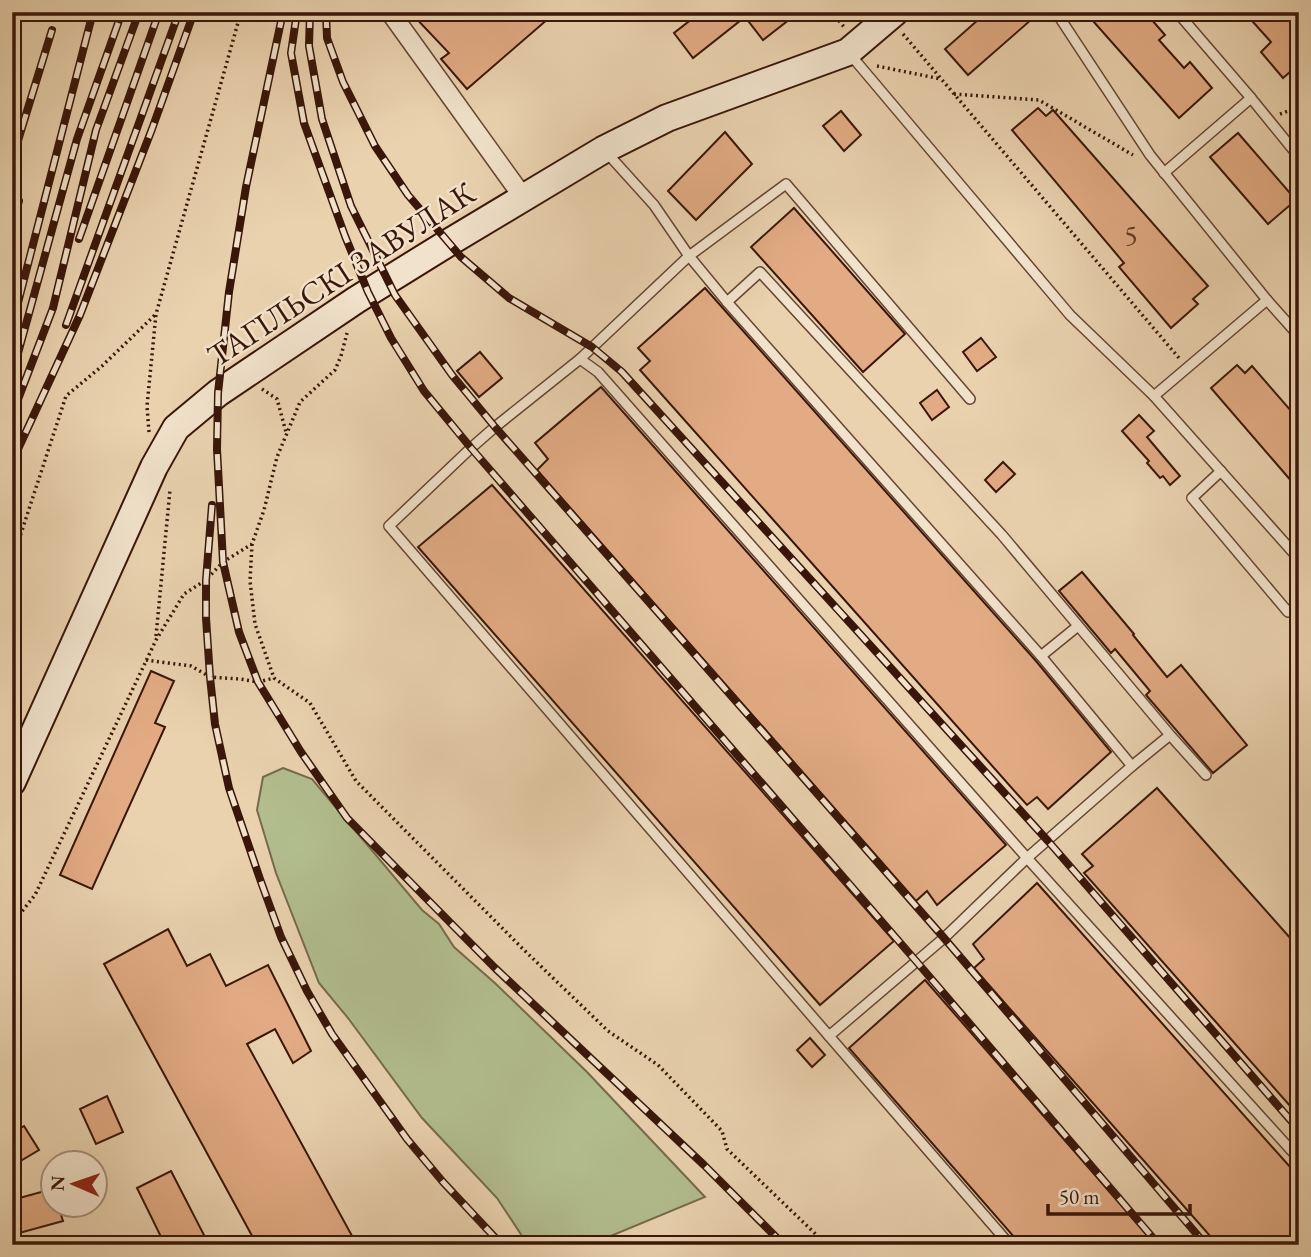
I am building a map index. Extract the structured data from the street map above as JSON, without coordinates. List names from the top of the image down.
{
  "streets": {
    "main road": ["ТАГІЛЬСКІ ЗАВУЛАК"]
  },
  "house_numbers": ["5"],
  "scale_bar": "50 m",
  "north": "left"
}
